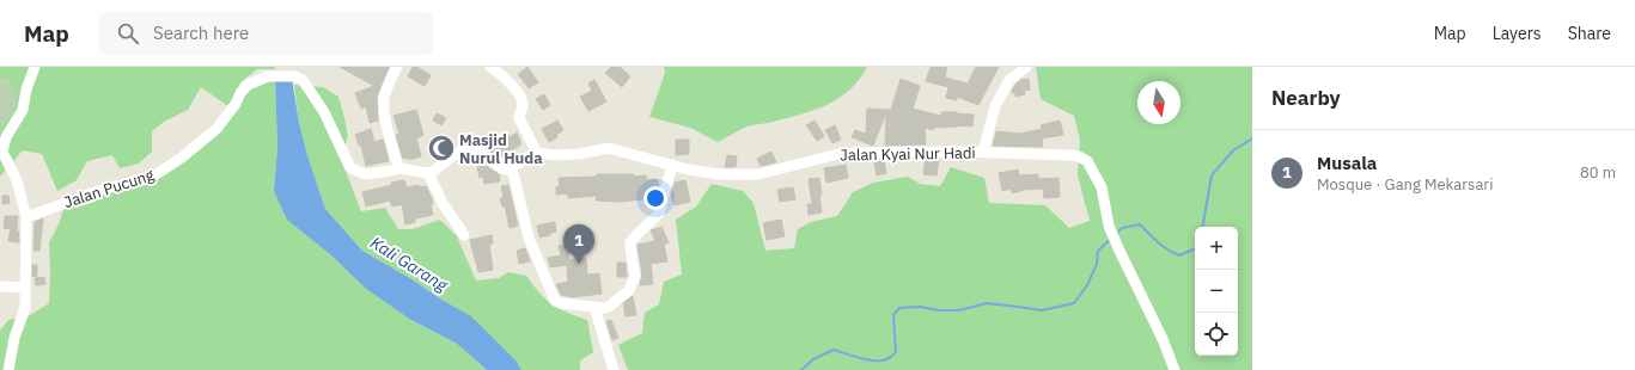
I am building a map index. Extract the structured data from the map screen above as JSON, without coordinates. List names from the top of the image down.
{
  "streets": {
    "street": ["Jalan Kyai Nur Hadi", "Jalan Pucung"]
  },
  "water": ["Kali Garang"],
  "places": {
    "mosque": ["Masjid Nurul Huda"]
  },
  "north": "bottom",
  "page": {
    "header": "Map",
    "search": "Search here",
    "nav": ["Map", "Layers", "Share"],
    "heading": "Nearby",
    "list": [
      {
        "mark": "1",
        "name": "Musala",
        "note": "Mosque · Gang Mekarsari",
        "value": "80 m"
      }
    ],
    "pins": "1",
    "map_buttons": ["+", "−"]
  }
}
